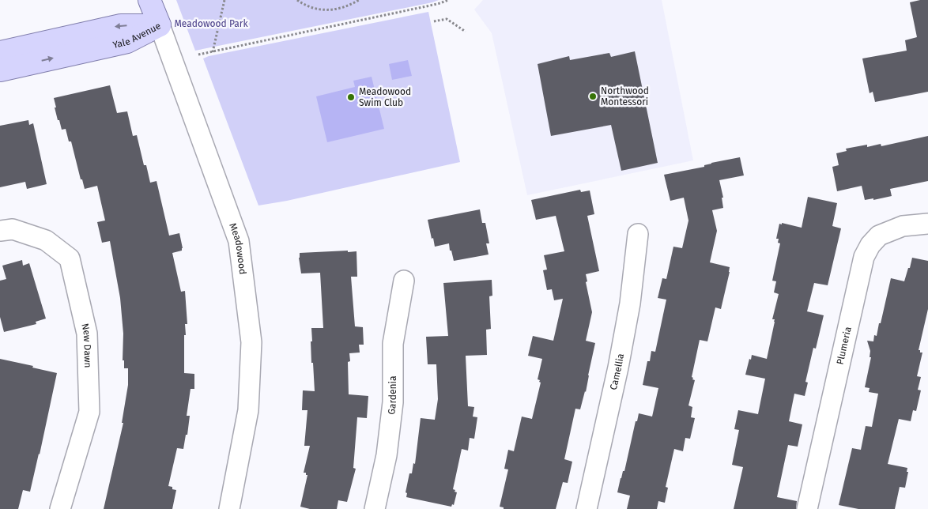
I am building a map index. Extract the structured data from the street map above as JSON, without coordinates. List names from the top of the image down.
{
  "streets": {
    "main road": ["Yale Avenue", "Meadowood"],
    "street": [
      "Plumeria",
      "New Dawn",
      "Camellia",
      "Gardenia"
    ]
  },
  "crossings": [
    ["Yale Avenue", "Meadowood"]
  ],
  "parks": ["Meadowood Park"],
  "places": ["Northwood Montessori", "Meadowood Swim Club"]
}
